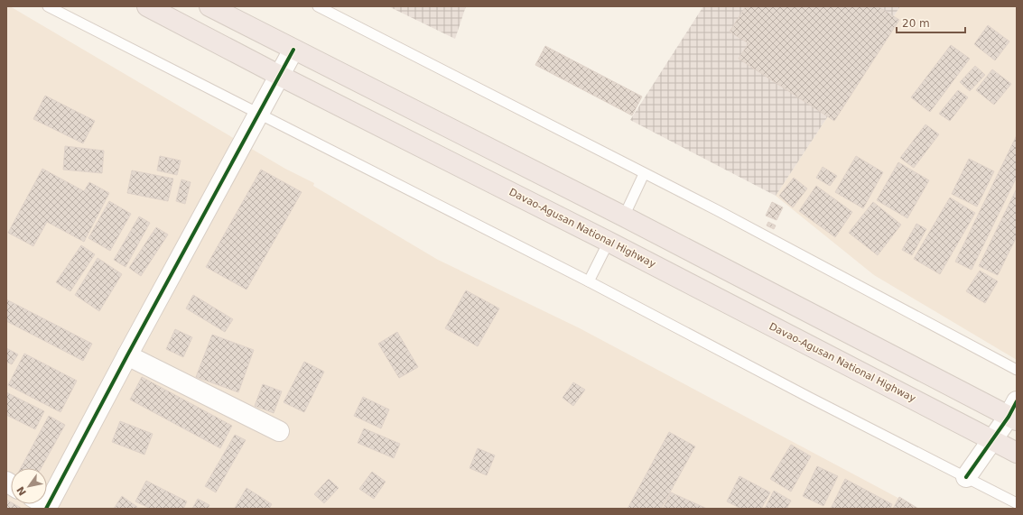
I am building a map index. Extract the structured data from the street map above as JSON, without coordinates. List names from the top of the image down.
{
  "streets": {
    "highway": ["Davao-Agusan National Highway"]
  },
  "scale_bar": "20 m",
  "north": "bottom left"
}
